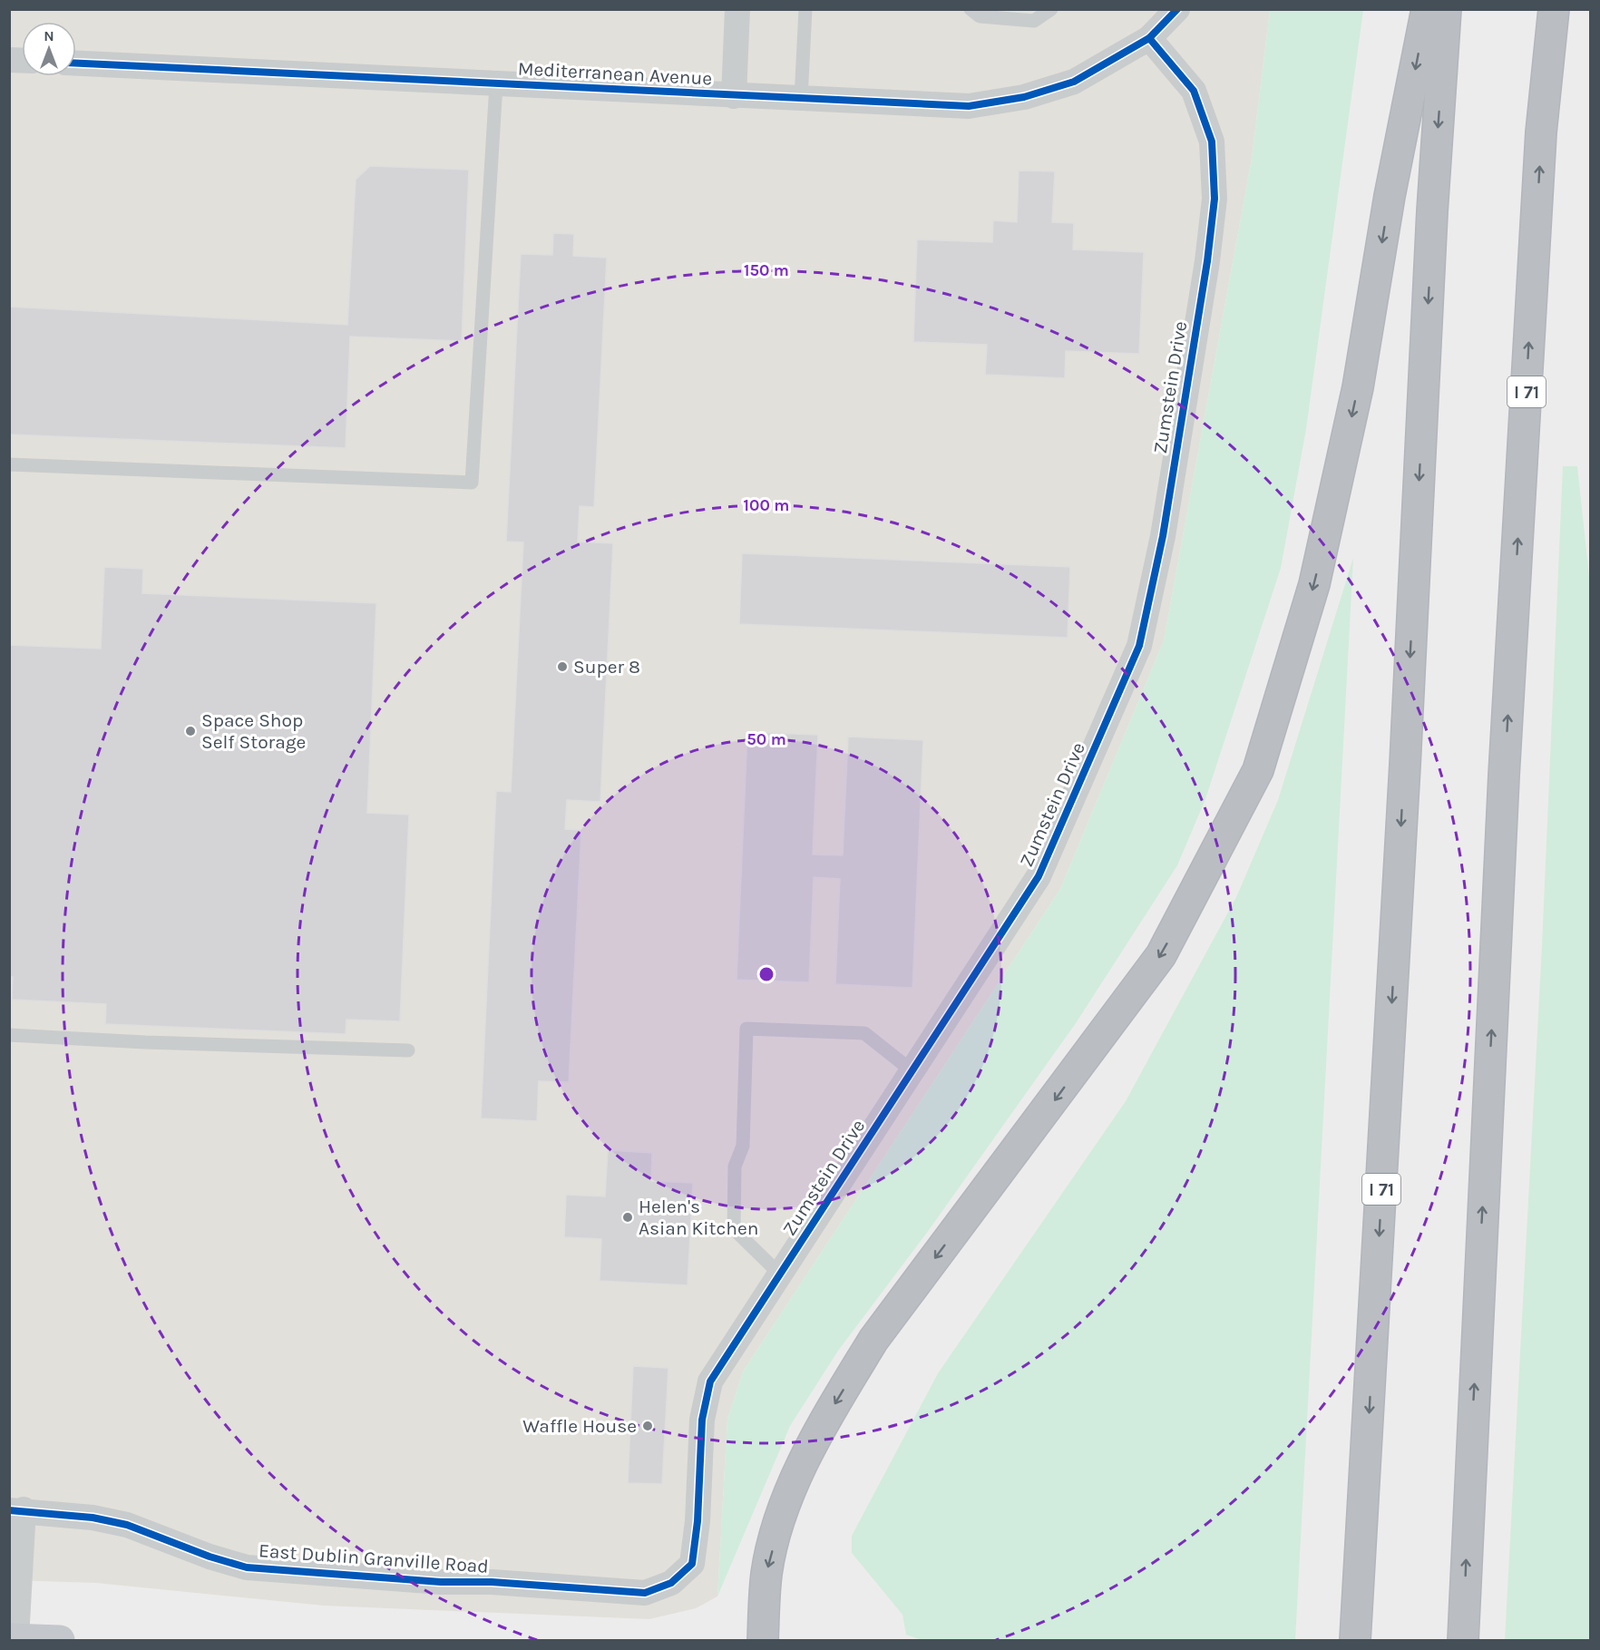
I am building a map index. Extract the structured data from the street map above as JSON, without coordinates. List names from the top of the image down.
{
  "streets": {
    "highway": ["I 71"],
    "main road": ["East Dublin Granville Road"],
    "street": ["Mediterranean Avenue", "Zumstein Drive"]
  },
  "crossings": [
    ["Mediterranean Avenue", "Zumstein Drive"],
    ["Zumstein Drive", "East Dublin Granville Road"]
  ],
  "places": [
    "Super 8",
    "Space Shop Self Storage",
    "Helen's Asian Kitchen",
    "Waffle House"
  ],
  "north": "top",
  "rings": ["150 m", "100 m", "50 m"]
}
